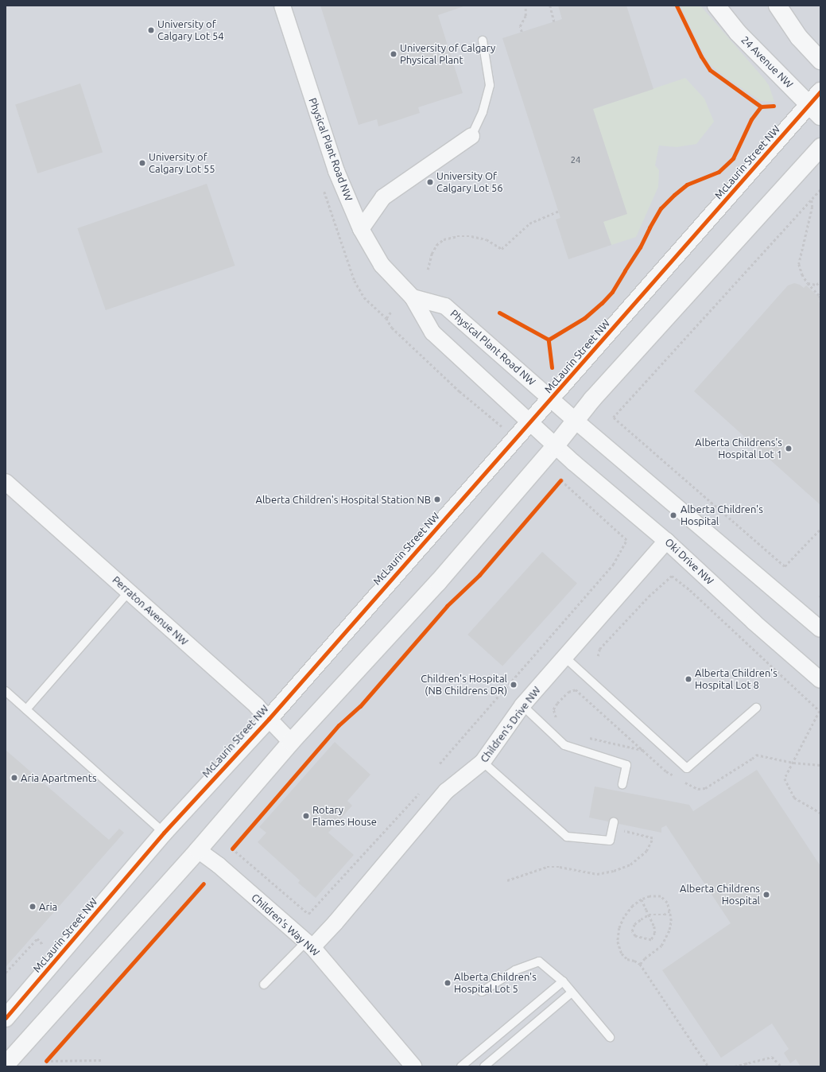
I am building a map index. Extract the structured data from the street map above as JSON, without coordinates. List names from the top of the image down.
{
  "streets": {
    "street": [
      "24 Avenue NW",
      "Physical Plant Road NW",
      "McLaurin Street NW",
      "Oki Drive NW",
      "Perraton Avenue NW",
      "Children's Drive NW",
      "Children's Way NW"
    ]
  },
  "crossings": [
    ["24 Avenue NW", "McLaurin Street NW"],
    ["Physical Plant Road NW", "McLaurin Street NW"],
    ["Physical Plant Road NW", "Oki Drive NW"],
    ["McLaurin Street NW", "Oki Drive NW"],
    ["McLaurin Street NW", "Perraton Avenue NW"],
    ["Oki Drive NW", "Children's Drive NW"],
    ["Children's Drive NW", "Children's Way NW"]
  ],
  "places": [
    "University of Calgary Lot 54",
    "University of Calgary Physical Plant",
    "University of Calgary Lot 55",
    "University Of Calgary Lot 56",
    "Alberta Childrens's Hospital Lot 1",
    "Alberta Children's Hospital Station NB",
    "Alberta Children's Hospital",
    "Alberta Children's Hospital Lot 8",
    "Children's Hospital (NB Childrens DR)",
    "Aria Apartments",
    "Rotary Flames House",
    "Alberta Childrens Hospital",
    "Aria",
    "Alberta Children's Hospital Lot 5"
  ],
  "house_numbers": ["24"]
}
